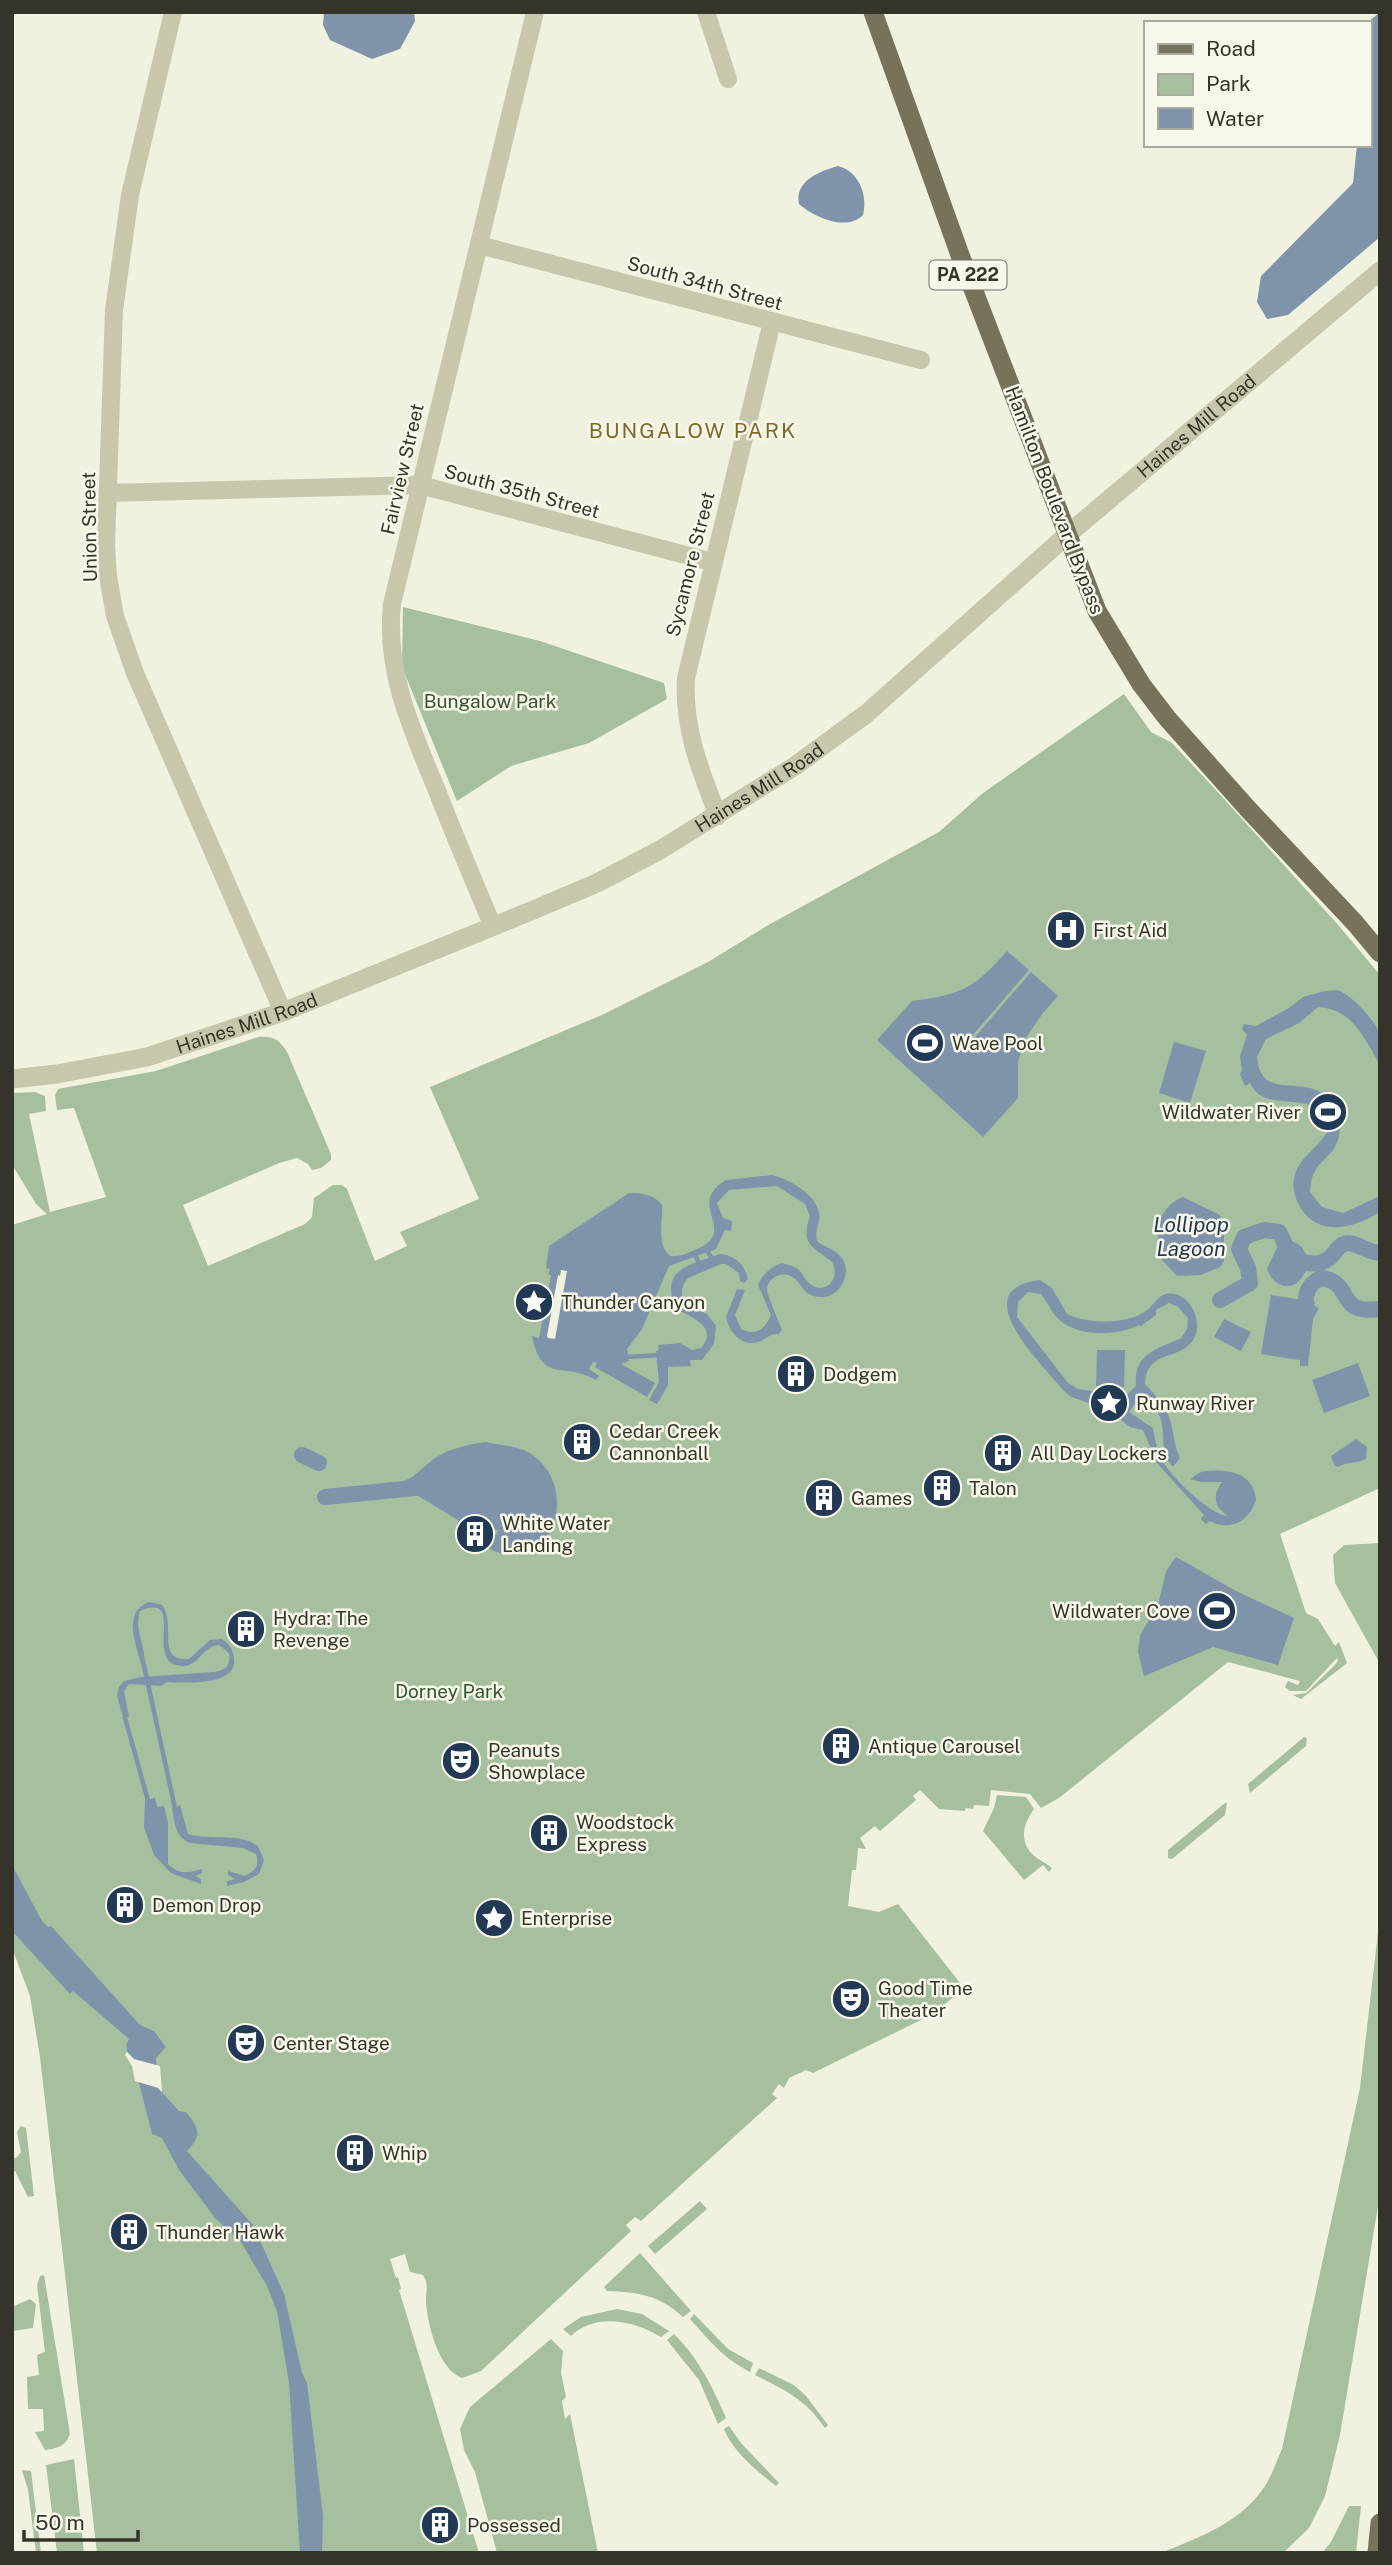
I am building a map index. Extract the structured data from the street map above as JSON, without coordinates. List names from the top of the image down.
{
  "streets": {
    "main road": ["PA 222", "Hamilton Boulevard Bypass"],
    "street": [
      "South 34th Street",
      "Haines Mill Road",
      "Fairview Street",
      "South 35th Street",
      "Union Street",
      "Sycamore Street"
    ]
  },
  "crossings": [
    ["South 34th Street", "Fairview Street"],
    ["South 34th Street", "Sycamore Street"],
    ["Haines Mill Road", "Fairview Street"],
    ["Haines Mill Road", "Hamilton Boulevard Bypass"],
    ["Haines Mill Road", "Union Street"],
    ["Haines Mill Road", "Sycamore Street"],
    ["Fairview Street", "South 35th Street"],
    ["South 35th Street", "Union Street"],
    ["South 35th Street", "Sycamore Street"]
  ],
  "districts": ["BUNGALOW PARK"],
  "water": ["Lollipop Lagoon"],
  "parks": ["Bungalow Park", "Dorney Park"],
  "places": {
    "hospital": ["First Aid"],
    "sports": ["Wave Pool", "Wildwater River", "Wildwater Cove"],
    "place": ["Thunder Canyon", "Runway River", "Enterprise"],
    "building": [
      "Dodgem",
      "Cedar Creek Cannonball",
      "All Day Lockers",
      "Talon",
      "Games",
      "White Water Landing",
      "Hydra: The Revenge",
      "Antique Carousel",
      "Woodstock Express",
      "Demon Drop",
      "Whip",
      "Thunder Hawk",
      "Possessed"
    ],
    "theatre": ["Peanuts Showplace", "Good Time Theater", "Center Stage"]
  },
  "legend": ["Road", "Park", "Water"],
  "scale_bar": "50 m"
}
